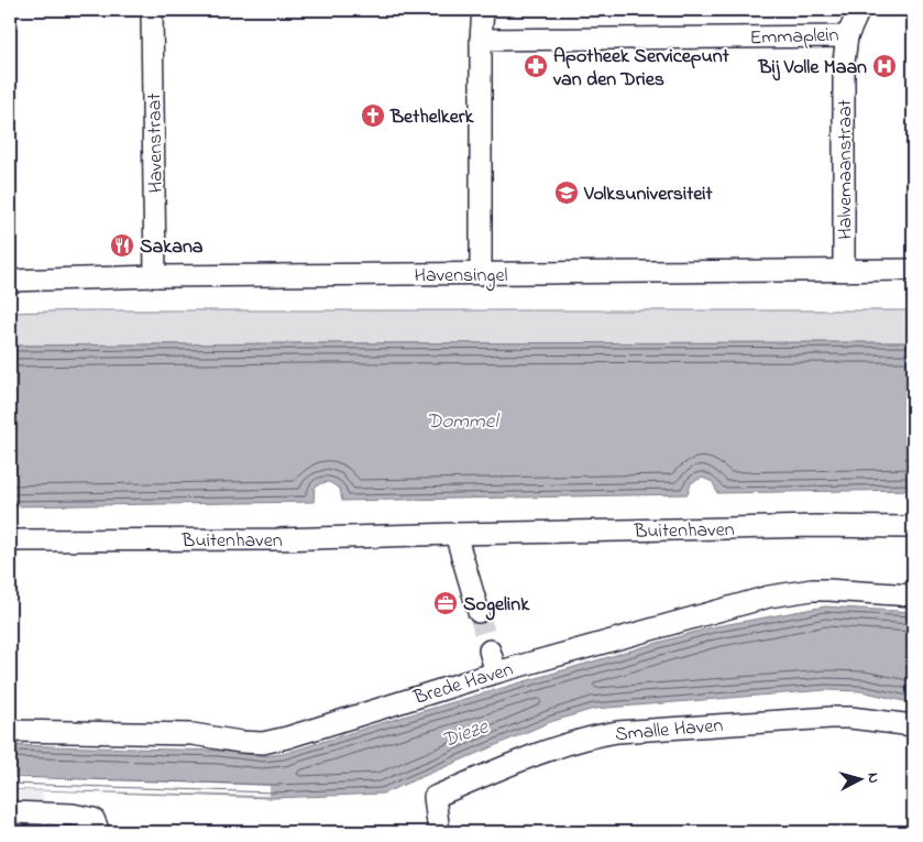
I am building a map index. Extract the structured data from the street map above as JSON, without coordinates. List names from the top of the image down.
{
  "streets": {
    "street": [
      "Emmaplein",
      "Havenstraat",
      "Halvemaanstraat",
      "Havensingel",
      "Buitenhaven",
      "Brede Haven",
      "Smalle Haven"
    ]
  },
  "crossings": [
    ["Emmaplein", "Halvemaanstraat"],
    ["Havenstraat", "Havensingel"],
    ["Halvemaanstraat", "Havensingel"]
  ],
  "water": ["Dommel", "Dieze"],
  "places": {
    "pharmacy": ["Apotheek Servicepunt van den Dries"],
    "hospital": ["Bij Volle Maan"],
    "church": ["Bethelkerk"],
    "school or university": ["Volksuniversiteit"],
    "restaurant": ["Sakana"],
    "office": ["Sogelink"]
  },
  "north": "right"
}
